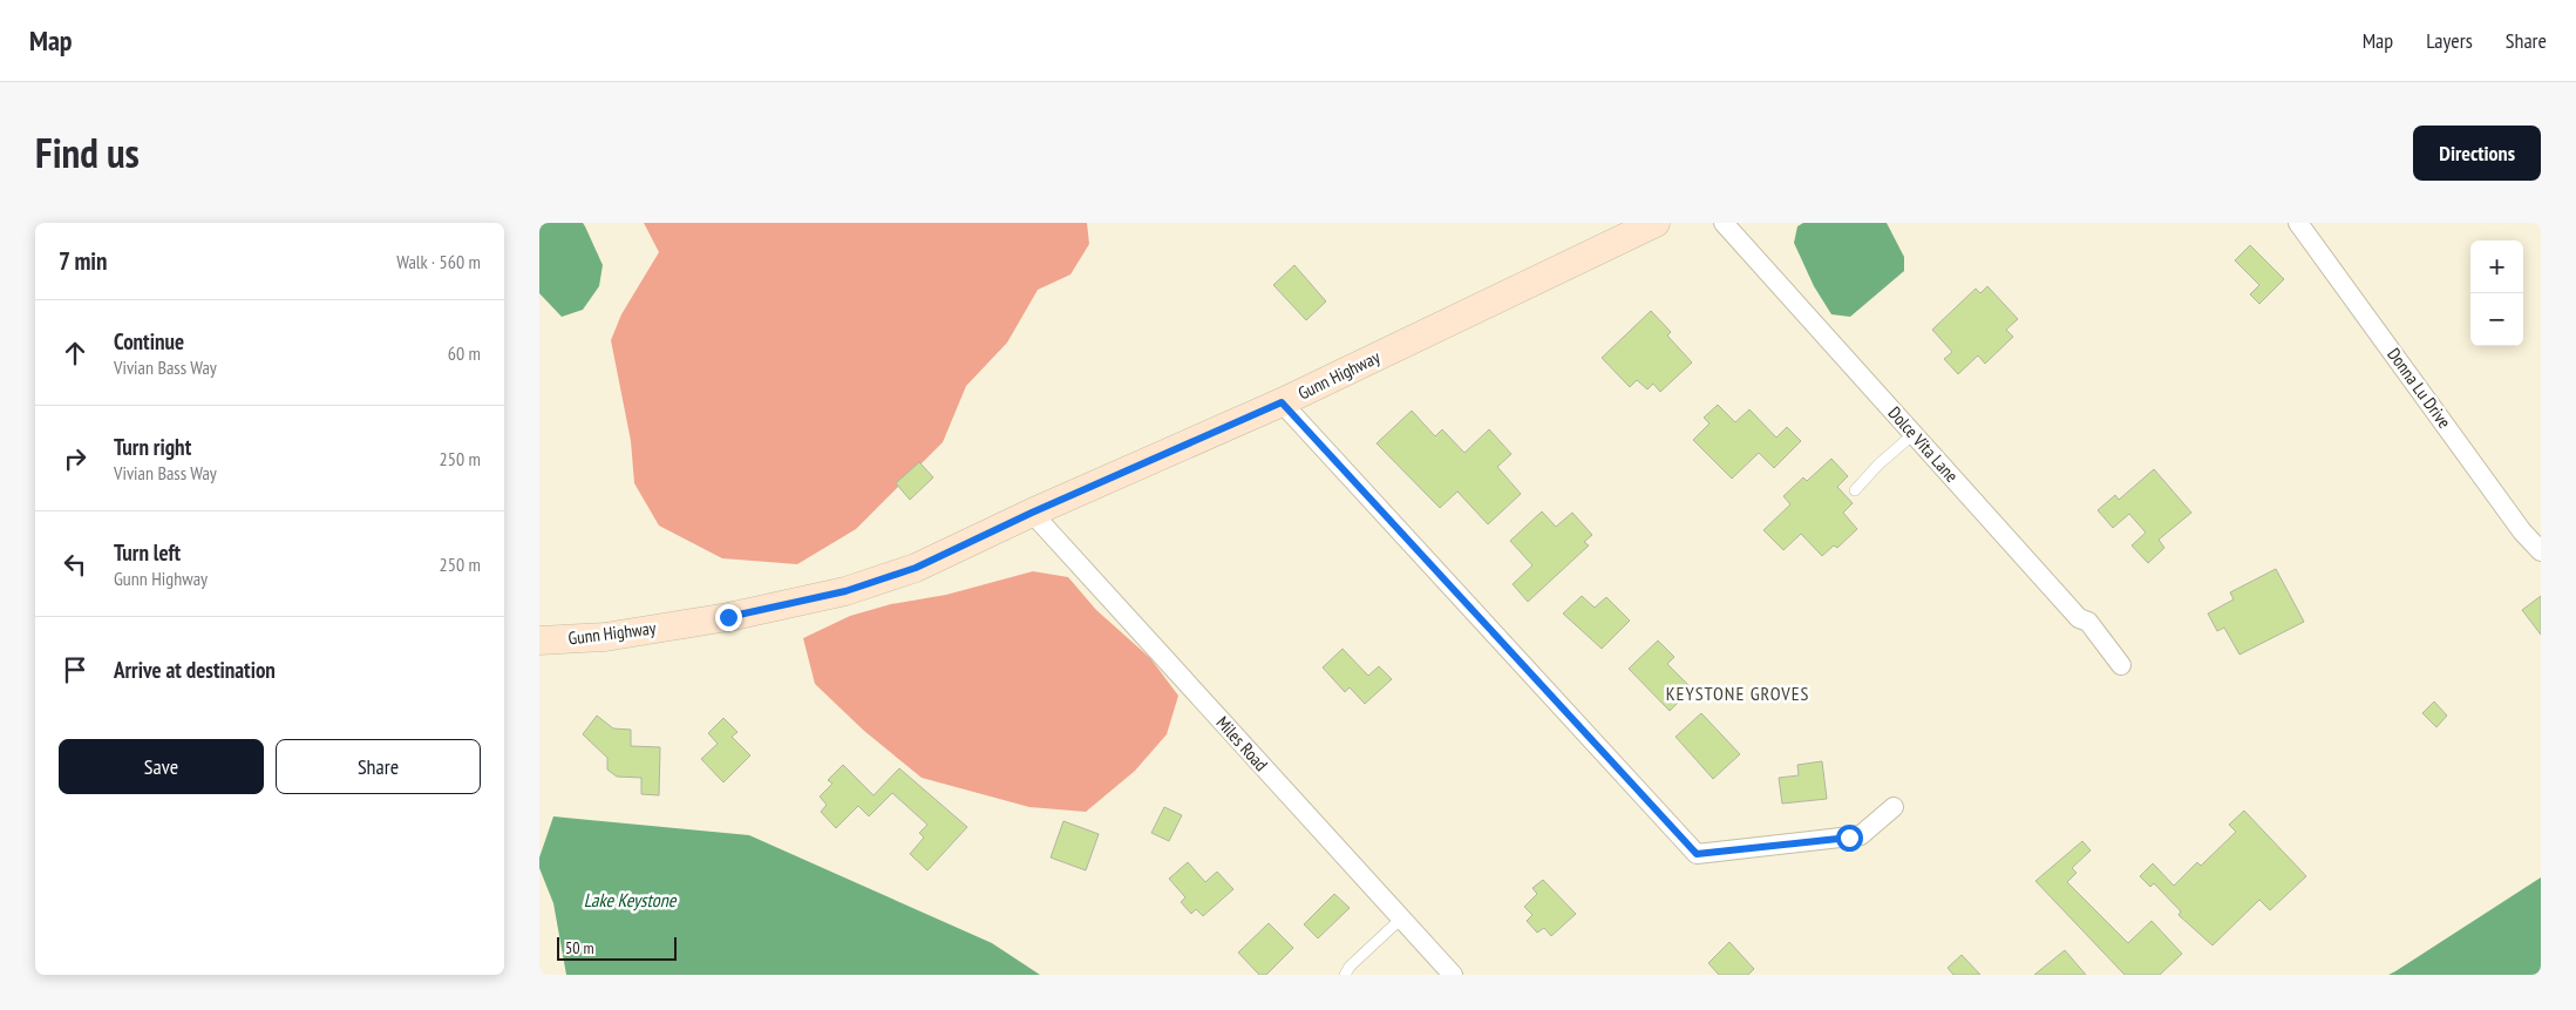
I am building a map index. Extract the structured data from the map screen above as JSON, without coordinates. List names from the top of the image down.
{
  "streets": {
    "main road": ["Gunn Highway"],
    "street": ["Donna Lu Drive", "Dolce Vita Lane", "Miles Road"]
  },
  "crossings": [
    ["Gunn Highway", "Miles Road"]
  ],
  "districts": ["KEYSTONE GROVES"],
  "water": ["Lake Keystone"],
  "scale_bar": "50 m",
  "page": {
    "header": "Map",
    "nav": ["Map", "Layers", "Share"],
    "title": "Find us",
    "buttons": [
      "Directions",
      ["Save", "Share"]
    ],
    "heading": ["7 min", "Walk · 560 m"],
    "map_buttons": ["+", "−"],
    "list": [
      ["Continue", "Vivian Bass Way", "60 m"],
      ["Turn right", "Vivian Bass Way", "250 m"],
      ["Turn left", "Gunn Highway", "250 m"],
      "Arrive at destination"
    ],
    "scale": "50 m"
  }
}
